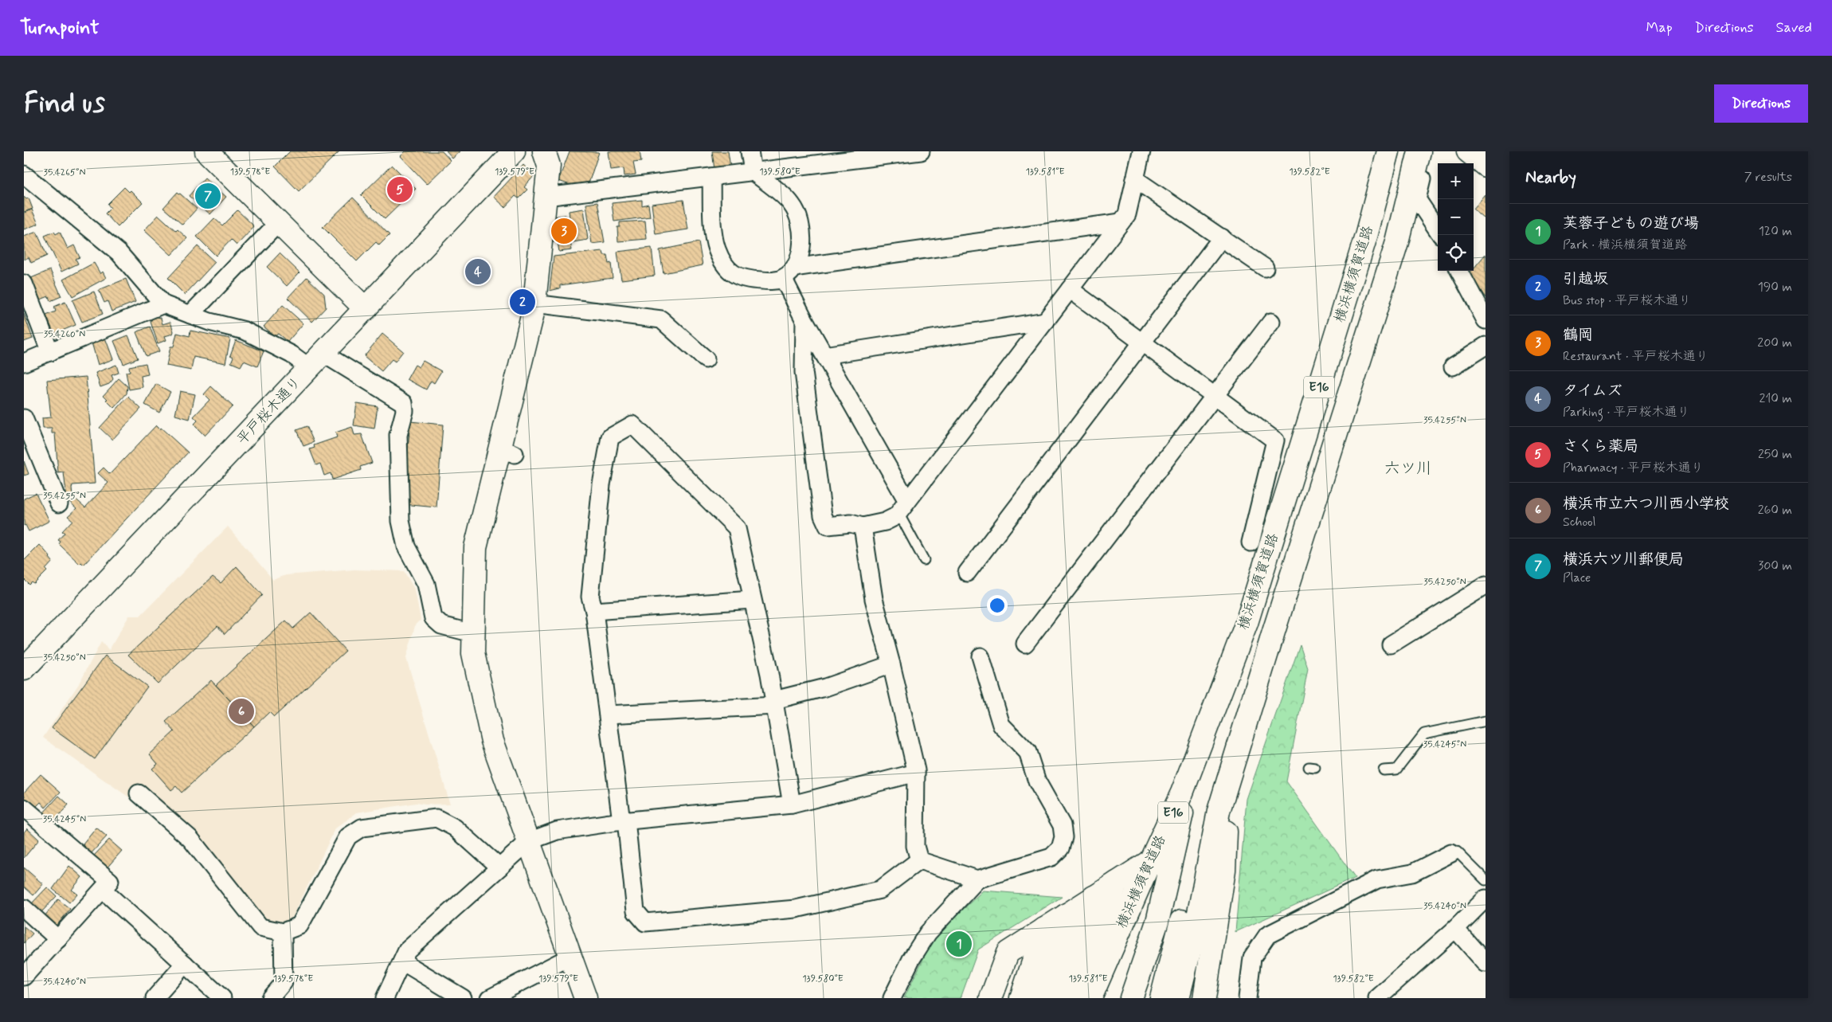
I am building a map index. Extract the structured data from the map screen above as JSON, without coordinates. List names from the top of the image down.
{
  "streets": {
    "main road": ["横浜横須賀道路", "E16", "平戸桜木通り"]
  },
  "districts": ["六ツ川"],
  "page": {
    "header": "Turnpoint",
    "nav": ["Map", "Directions", "Saved"],
    "buttons": "Directions",
    "title": "Find us",
    "heading": ["Nearby", "7 results"],
    "map_buttons": ["+", "−"],
    "pins": [
      "5",
      "7",
      "3",
      "4",
      "2",
      "6",
      "1"
    ],
    "list": [
      {
        "mark": "1",
        "name": "芙蓉子どもの遊び場",
        "note": "Park · 横浜横須賀道路",
        "value": "120 m"
      },
      {
        "mark": "2",
        "name": "引越坂",
        "note": "Bus stop · 平戸桜木通り",
        "value": "190 m"
      },
      {
        "mark": "3",
        "name": "鶴岡",
        "note": "Restaurant · 平戸桜木通り",
        "value": "200 m"
      },
      {
        "mark": "4",
        "name": "タイムズ",
        "note": "Parking · 平戸桜木通り",
        "value": "210 m"
      },
      {
        "mark": "5",
        "name": "さくら薬局",
        "note": "Pharmacy · 平戸桜木通り",
        "value": "250 m"
      },
      {
        "mark": "6",
        "name": "横浜市立六つ川西小学校",
        "note": "School",
        "value": "260 m"
      },
      {
        "mark": "7",
        "name": "横浜六ツ川郵便局",
        "note": "Place",
        "value": "300 m"
      }
    ]
  },
  "coordinates": [
    "139.578°E",
    "139.579°E",
    "139.580°E",
    "139.581°E",
    "139.582°E",
    "35.4265°N",
    "35.4260°N",
    "35.4255°N",
    "35.4250°N",
    "35.4245°N",
    "35.4240°N"
  ]
}
